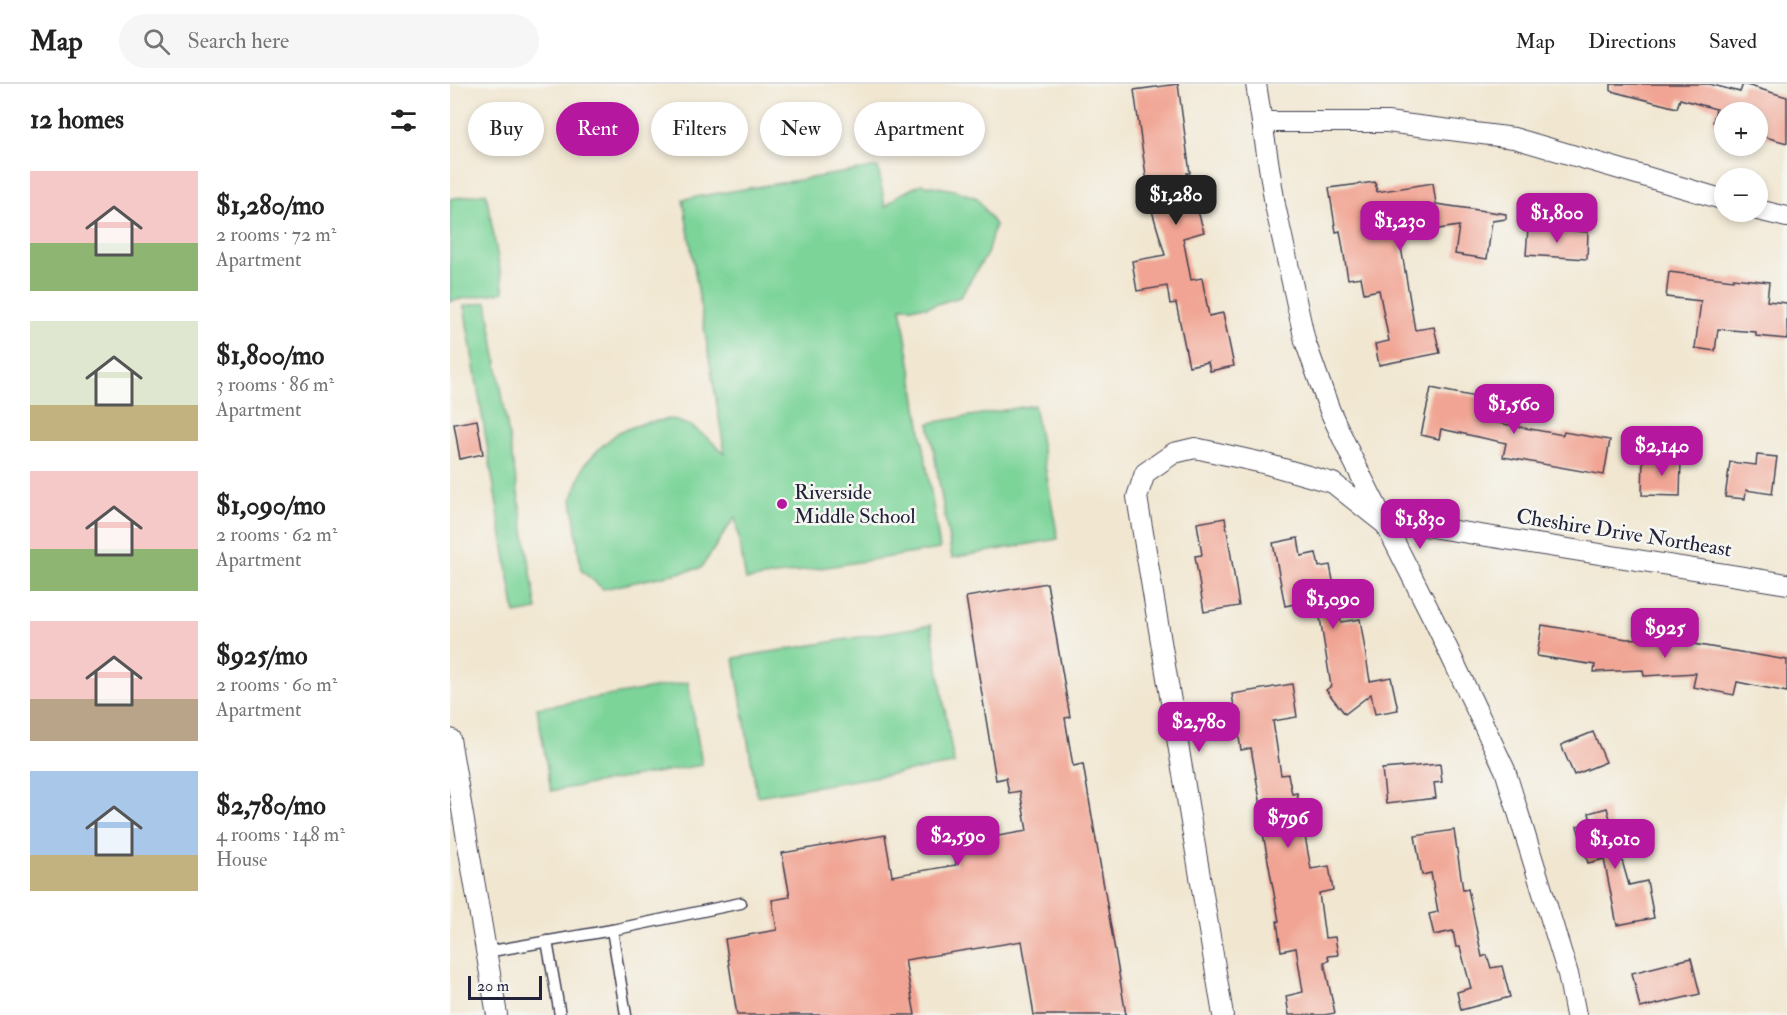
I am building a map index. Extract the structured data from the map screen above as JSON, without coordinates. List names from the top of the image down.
{
  "streets": {
    "street": ["Cheshire Drive Northeast"]
  },
  "places": ["Riverside Middle School"],
  "scale_bar": "20 m",
  "page": {
    "header": "Map",
    "search": "Search here",
    "nav": ["Map", "Directions", "Saved"],
    "heading": "12 homes",
    "map_buttons": ["+", "−"],
    "chip": [
      "Buy",
      "Rent",
      "Filters",
      "New",
      "Apartment"
    ],
    "list": [
      {
        "name": "$1,280/mo",
        "note": "2 rooms · 72 m² · Apartment"
      },
      {
        "name": "$1,800/mo",
        "note": "3 rooms · 86 m² · Apartment"
      },
      {
        "name": "$1,090/mo",
        "note": "2 rooms · 62 m² · Apartment"
      },
      {
        "name": "$925/mo",
        "note": "2 rooms · 60 m² · Apartment"
      },
      {
        "name": "$2,780/mo",
        "note": "4 rooms · 148 m² · House"
      }
    ],
    "price": [
      "$1,280",
      "$1,800",
      "$1,230",
      "$1,560",
      "$2,140",
      "$1,830",
      "$1,090",
      "$925",
      "$2,780",
      "$796",
      "$2,590",
      "$1,010"
    ],
    "scale": "20 m"
  }
}
